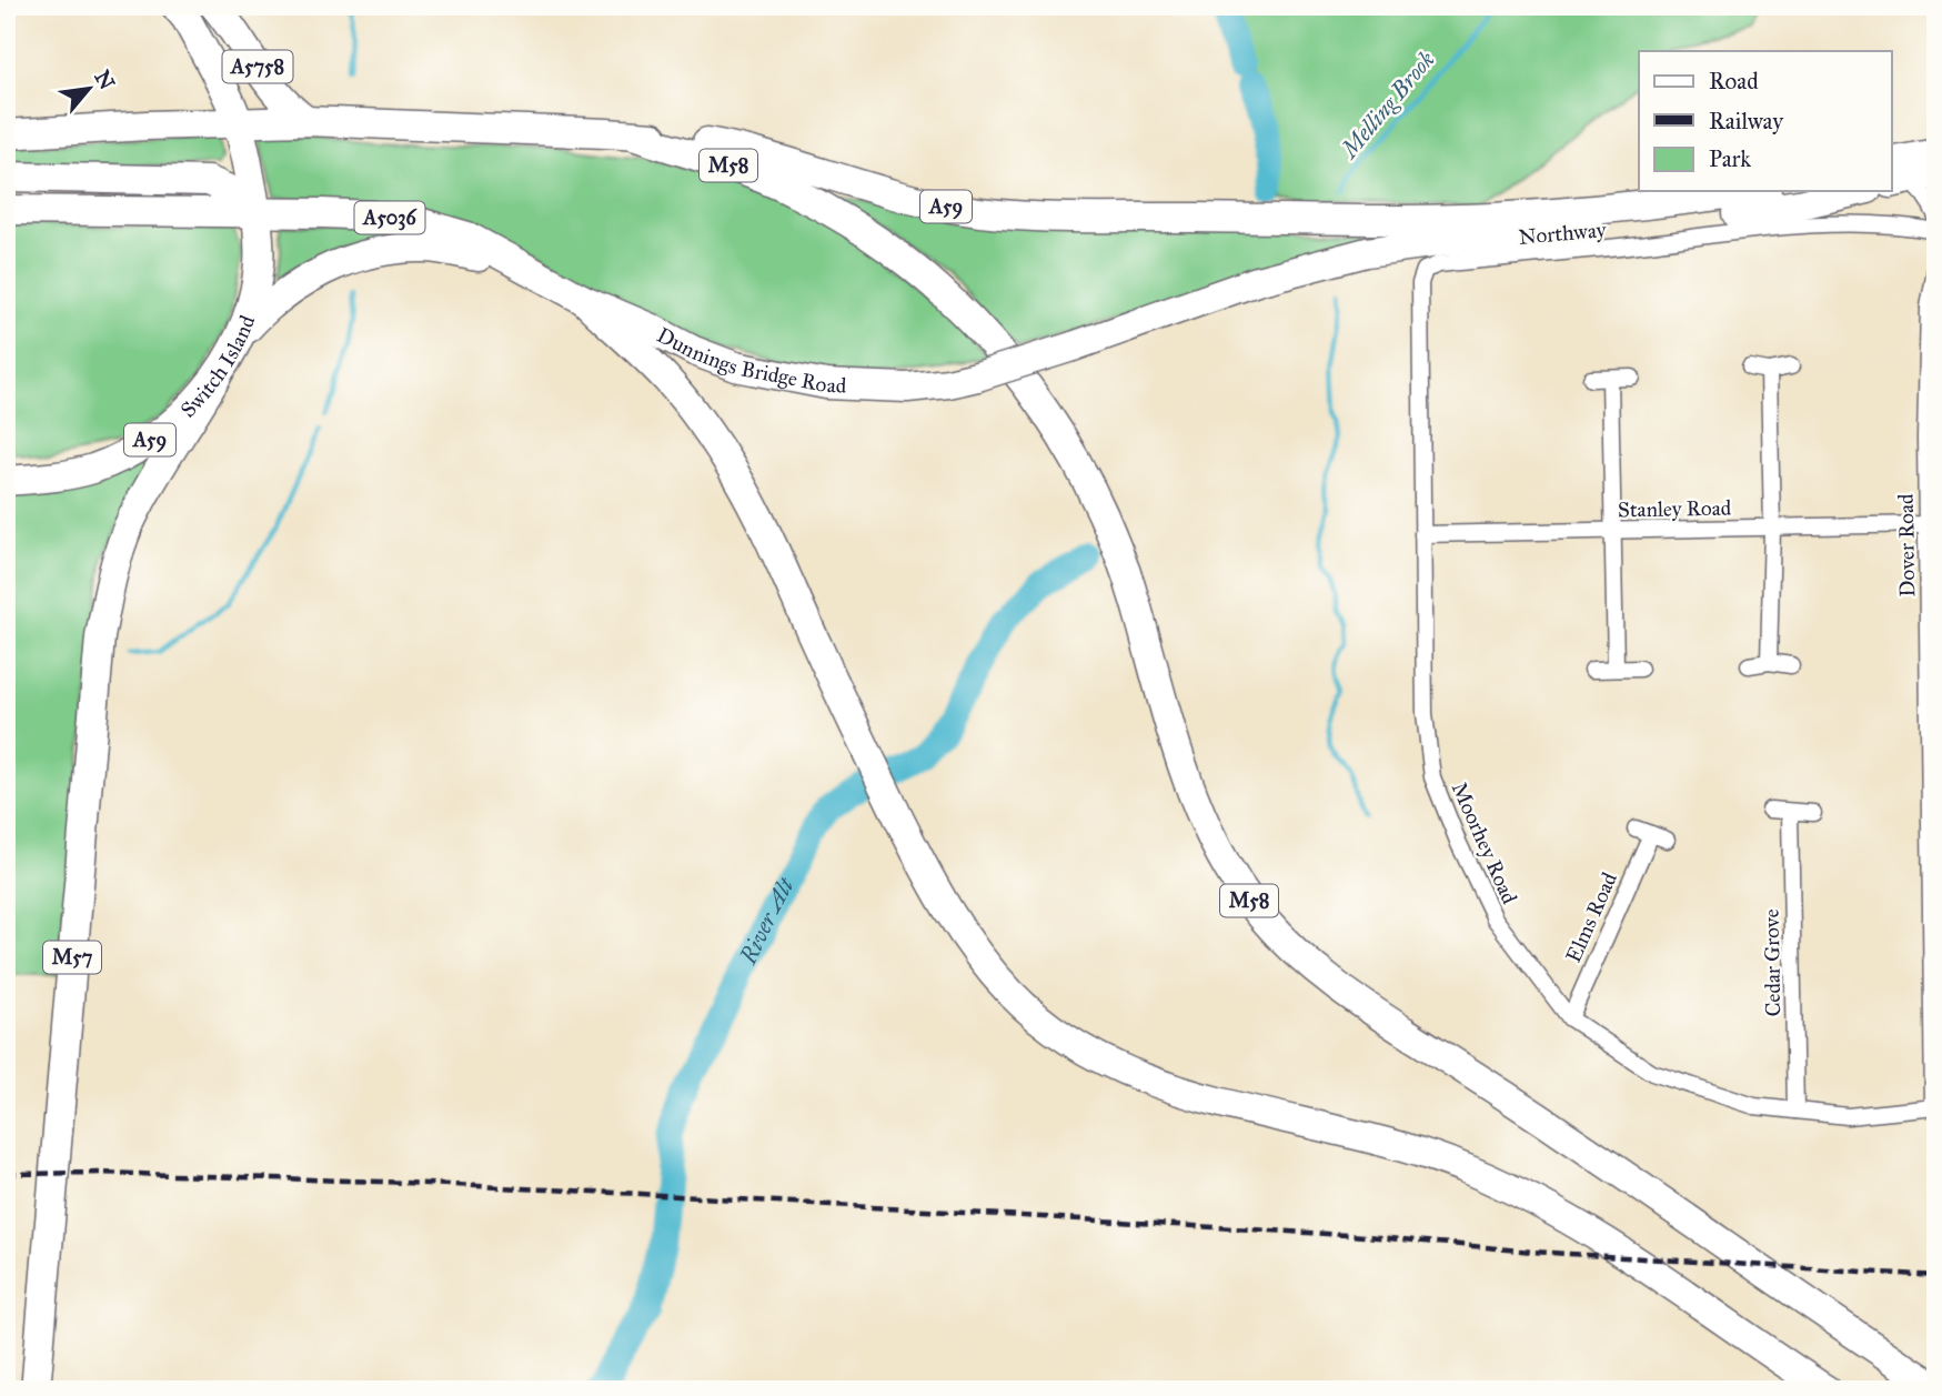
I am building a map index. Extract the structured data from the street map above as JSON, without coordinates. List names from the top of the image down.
{
  "streets": {
    "highway": [
      "A5758",
      "M58",
      "A59",
      "A5036",
      "Northway",
      "Dunnings Bridge Road",
      "Switch Island",
      "M57"
    ],
    "street": [
      "Stanley Road",
      "Dover Road",
      "Moorhey Road",
      "Elms Road",
      "Cedar Grove"
    ]
  },
  "crossings": [
    ["A5758", "A59"],
    ["M58", "A59"],
    ["M58", "Northway"],
    ["A59", "Northway"],
    ["A59", "Dunnings Bridge Road"],
    ["A59", "Switch Island"],
    ["A5036", "Dunnings Bridge Road"],
    ["A5036", "Switch Island"],
    ["Northway", "Dunnings Bridge Road"],
    ["Northway", "Moorhey Road"],
    ["Dunnings Bridge Road", "Switch Island"],
    ["Switch Island", "M57"],
    ["Stanley Road", "Dover Road"],
    ["Stanley Road", "Moorhey Road"],
    ["Dover Road", "Moorhey Road"],
    ["Moorhey Road", "Elms Road"],
    ["Moorhey Road", "Cedar Grove"]
  ],
  "water": ["Melling Brook", "River Alt"],
  "legend": ["Road", "Railway", "Park"],
  "north": "top right"
}
